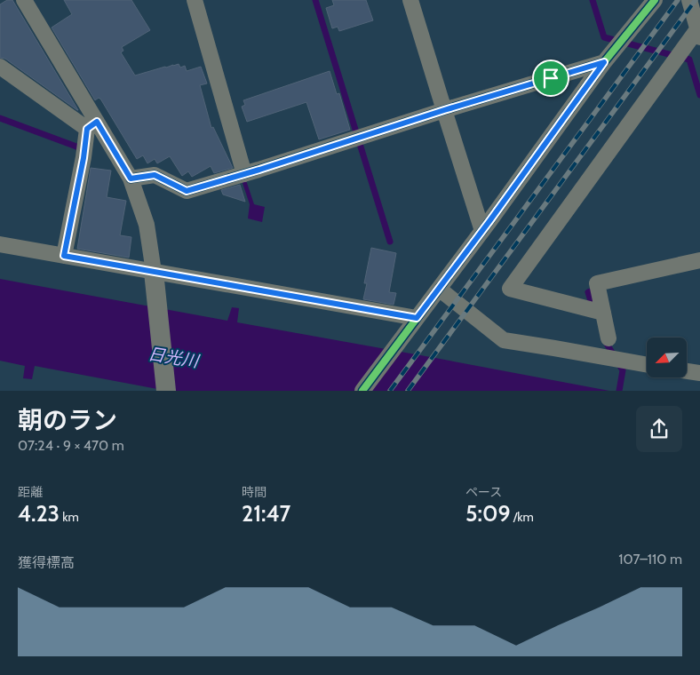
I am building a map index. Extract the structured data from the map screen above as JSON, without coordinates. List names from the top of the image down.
{
  "water": ["日光川"],
  "north": "bottom left",
  "page": {
    "heading": ["朝のラン", "07:24 · 9 × 470 m"],
    "stats": [
      ["距離", "4.23 km"],
      ["時間", "21:47"],
      ["ペース", "5:09 /km"]
    ],
    "chart": ["獲得標高", "107–110 m"]
  }
}
